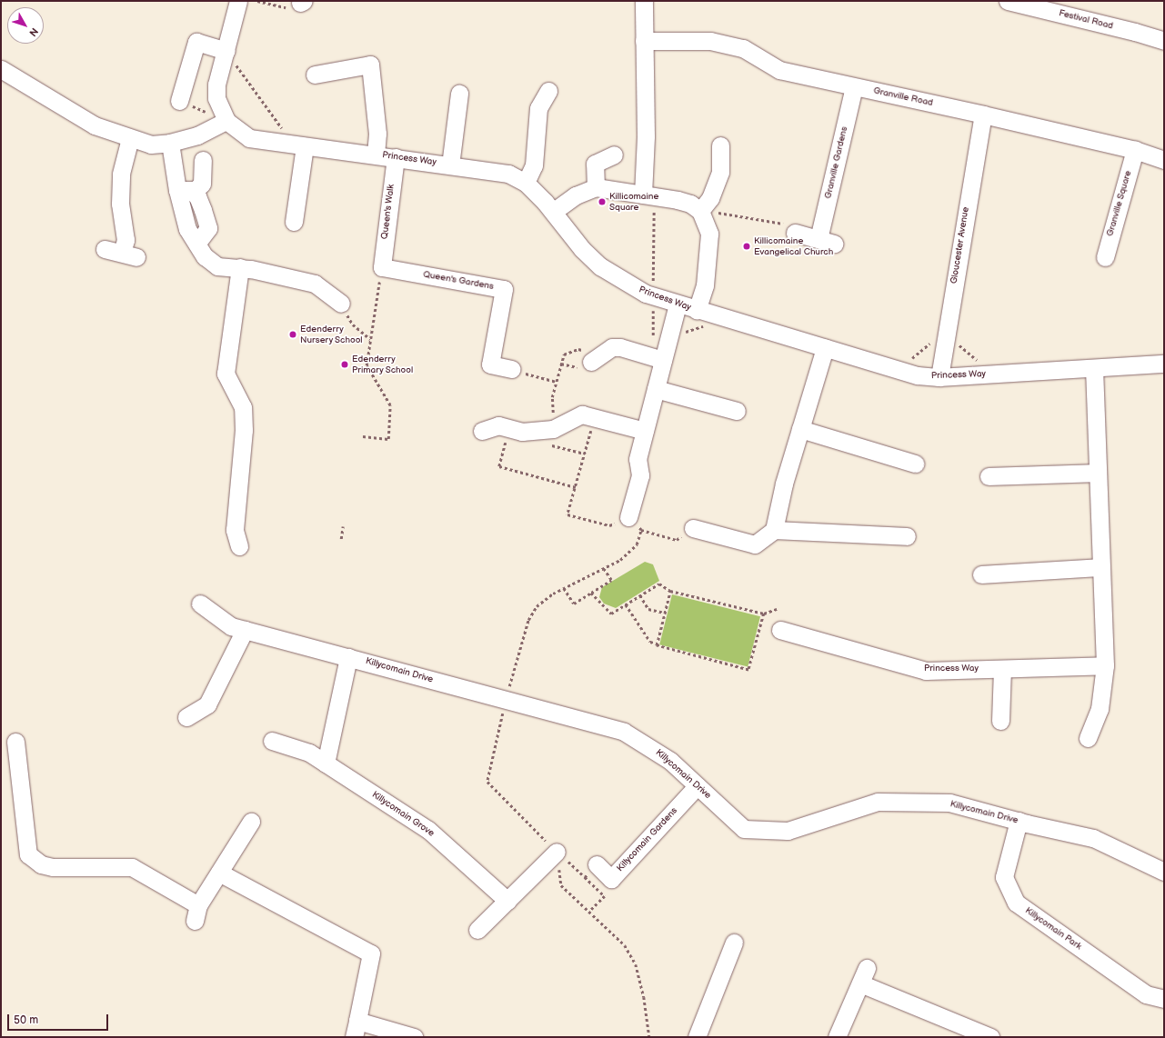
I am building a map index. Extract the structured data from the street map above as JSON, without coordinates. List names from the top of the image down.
{
  "streets": {
    "street": [
      "Festival Road",
      "Granville Road",
      "Princess Way",
      "Granville Gardens",
      "Granville Square",
      "Queen's Walk",
      "Gloucester Avenue",
      "Queen's Gardens",
      "Killycomain Drive",
      "Killycomain Grove",
      "Killycomain Gardens",
      "Killycomain Park"
    ]
  },
  "crossings": [
    ["Granville Road", "Granville Gardens"],
    ["Granville Road", "Granville Square"],
    ["Granville Road", "Gloucester Avenue"],
    ["Princess Way", "Queen's Walk"],
    ["Princess Way", "Gloucester Avenue"],
    ["Queen's Walk", "Queen's Gardens"],
    ["Killycomain Drive", "Killycomain Gardens"],
    ["Killycomain Drive", "Killycomain Park"]
  ],
  "places": [
    "Killicomaine Square",
    "Killicomaine Evangelical Church",
    "Edenderry Nursery School",
    "Edenderry Primary School"
  ],
  "scale_bar": "50 m",
  "north": "bottom right"
}
